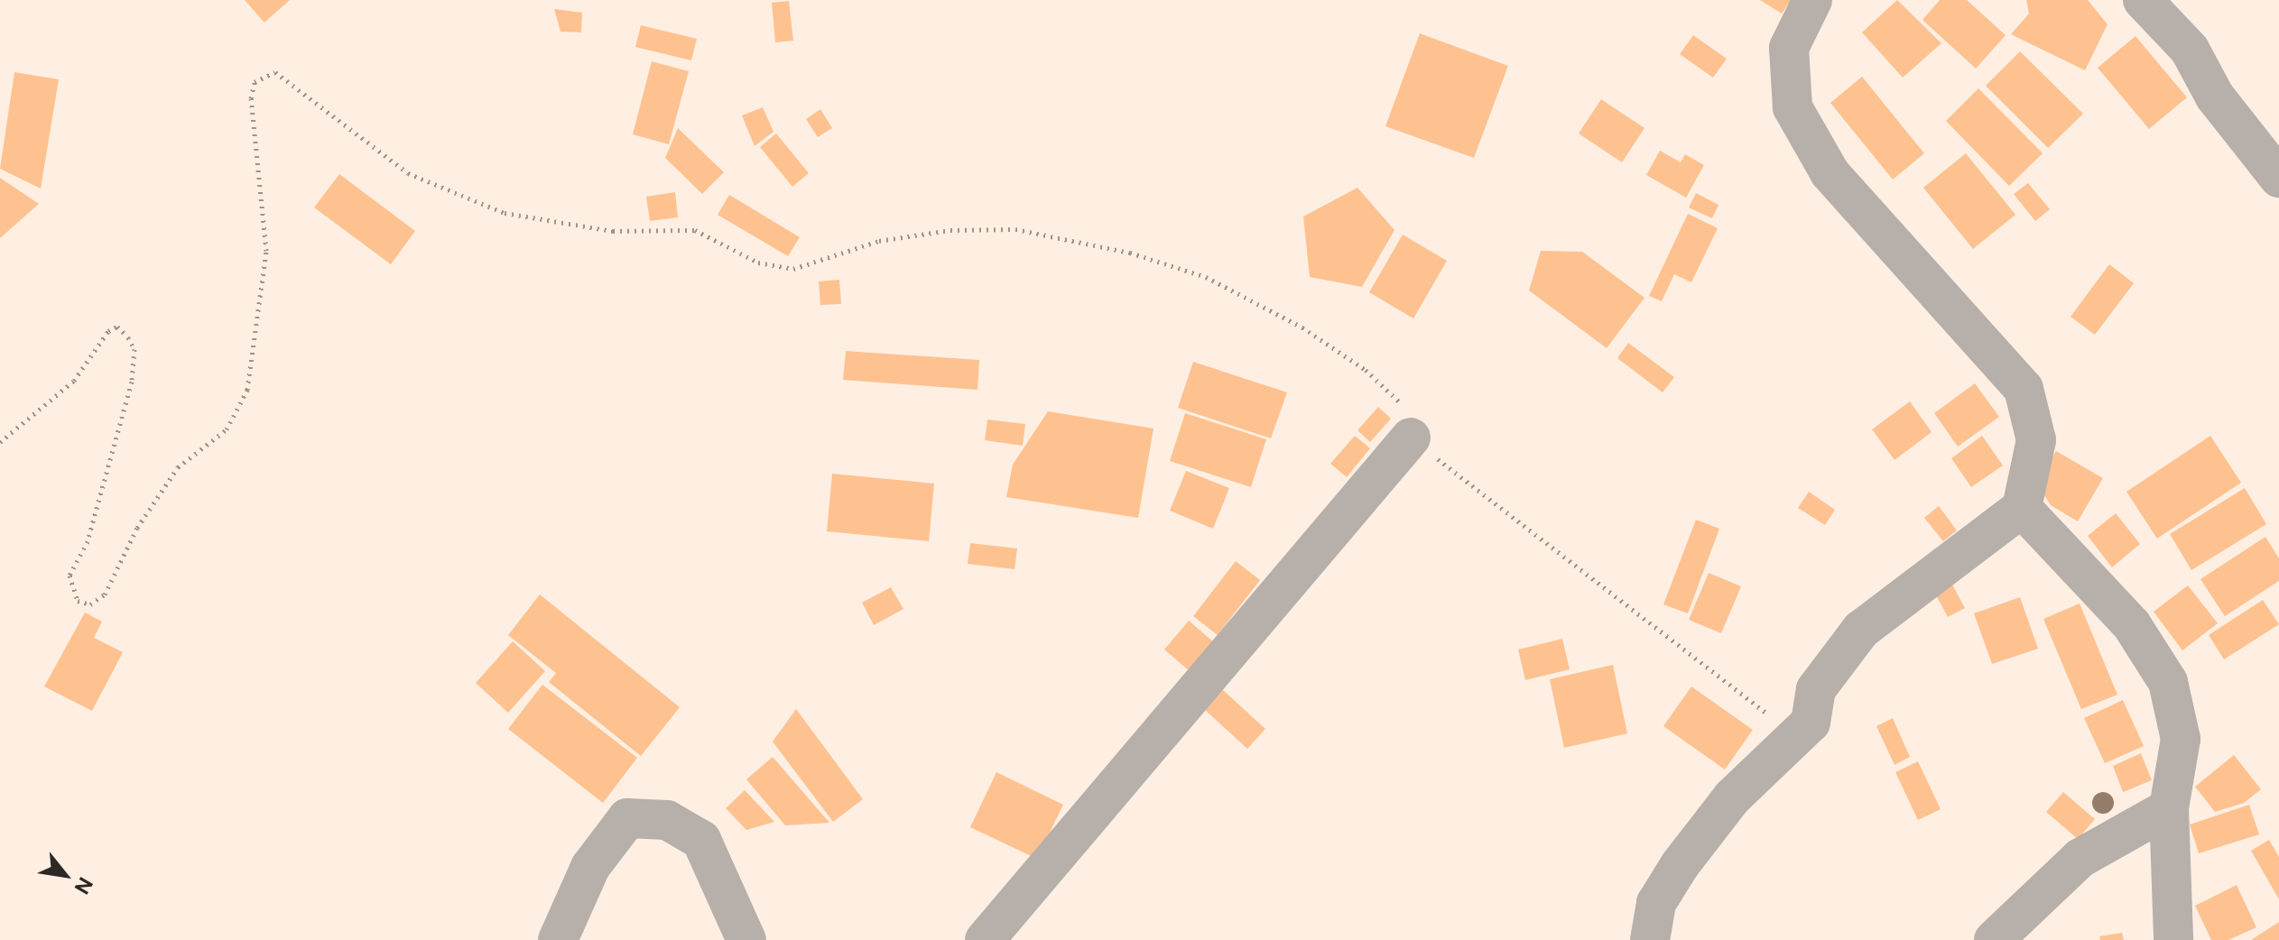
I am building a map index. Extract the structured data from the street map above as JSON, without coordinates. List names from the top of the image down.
{
  "north": "bottom right"
}
